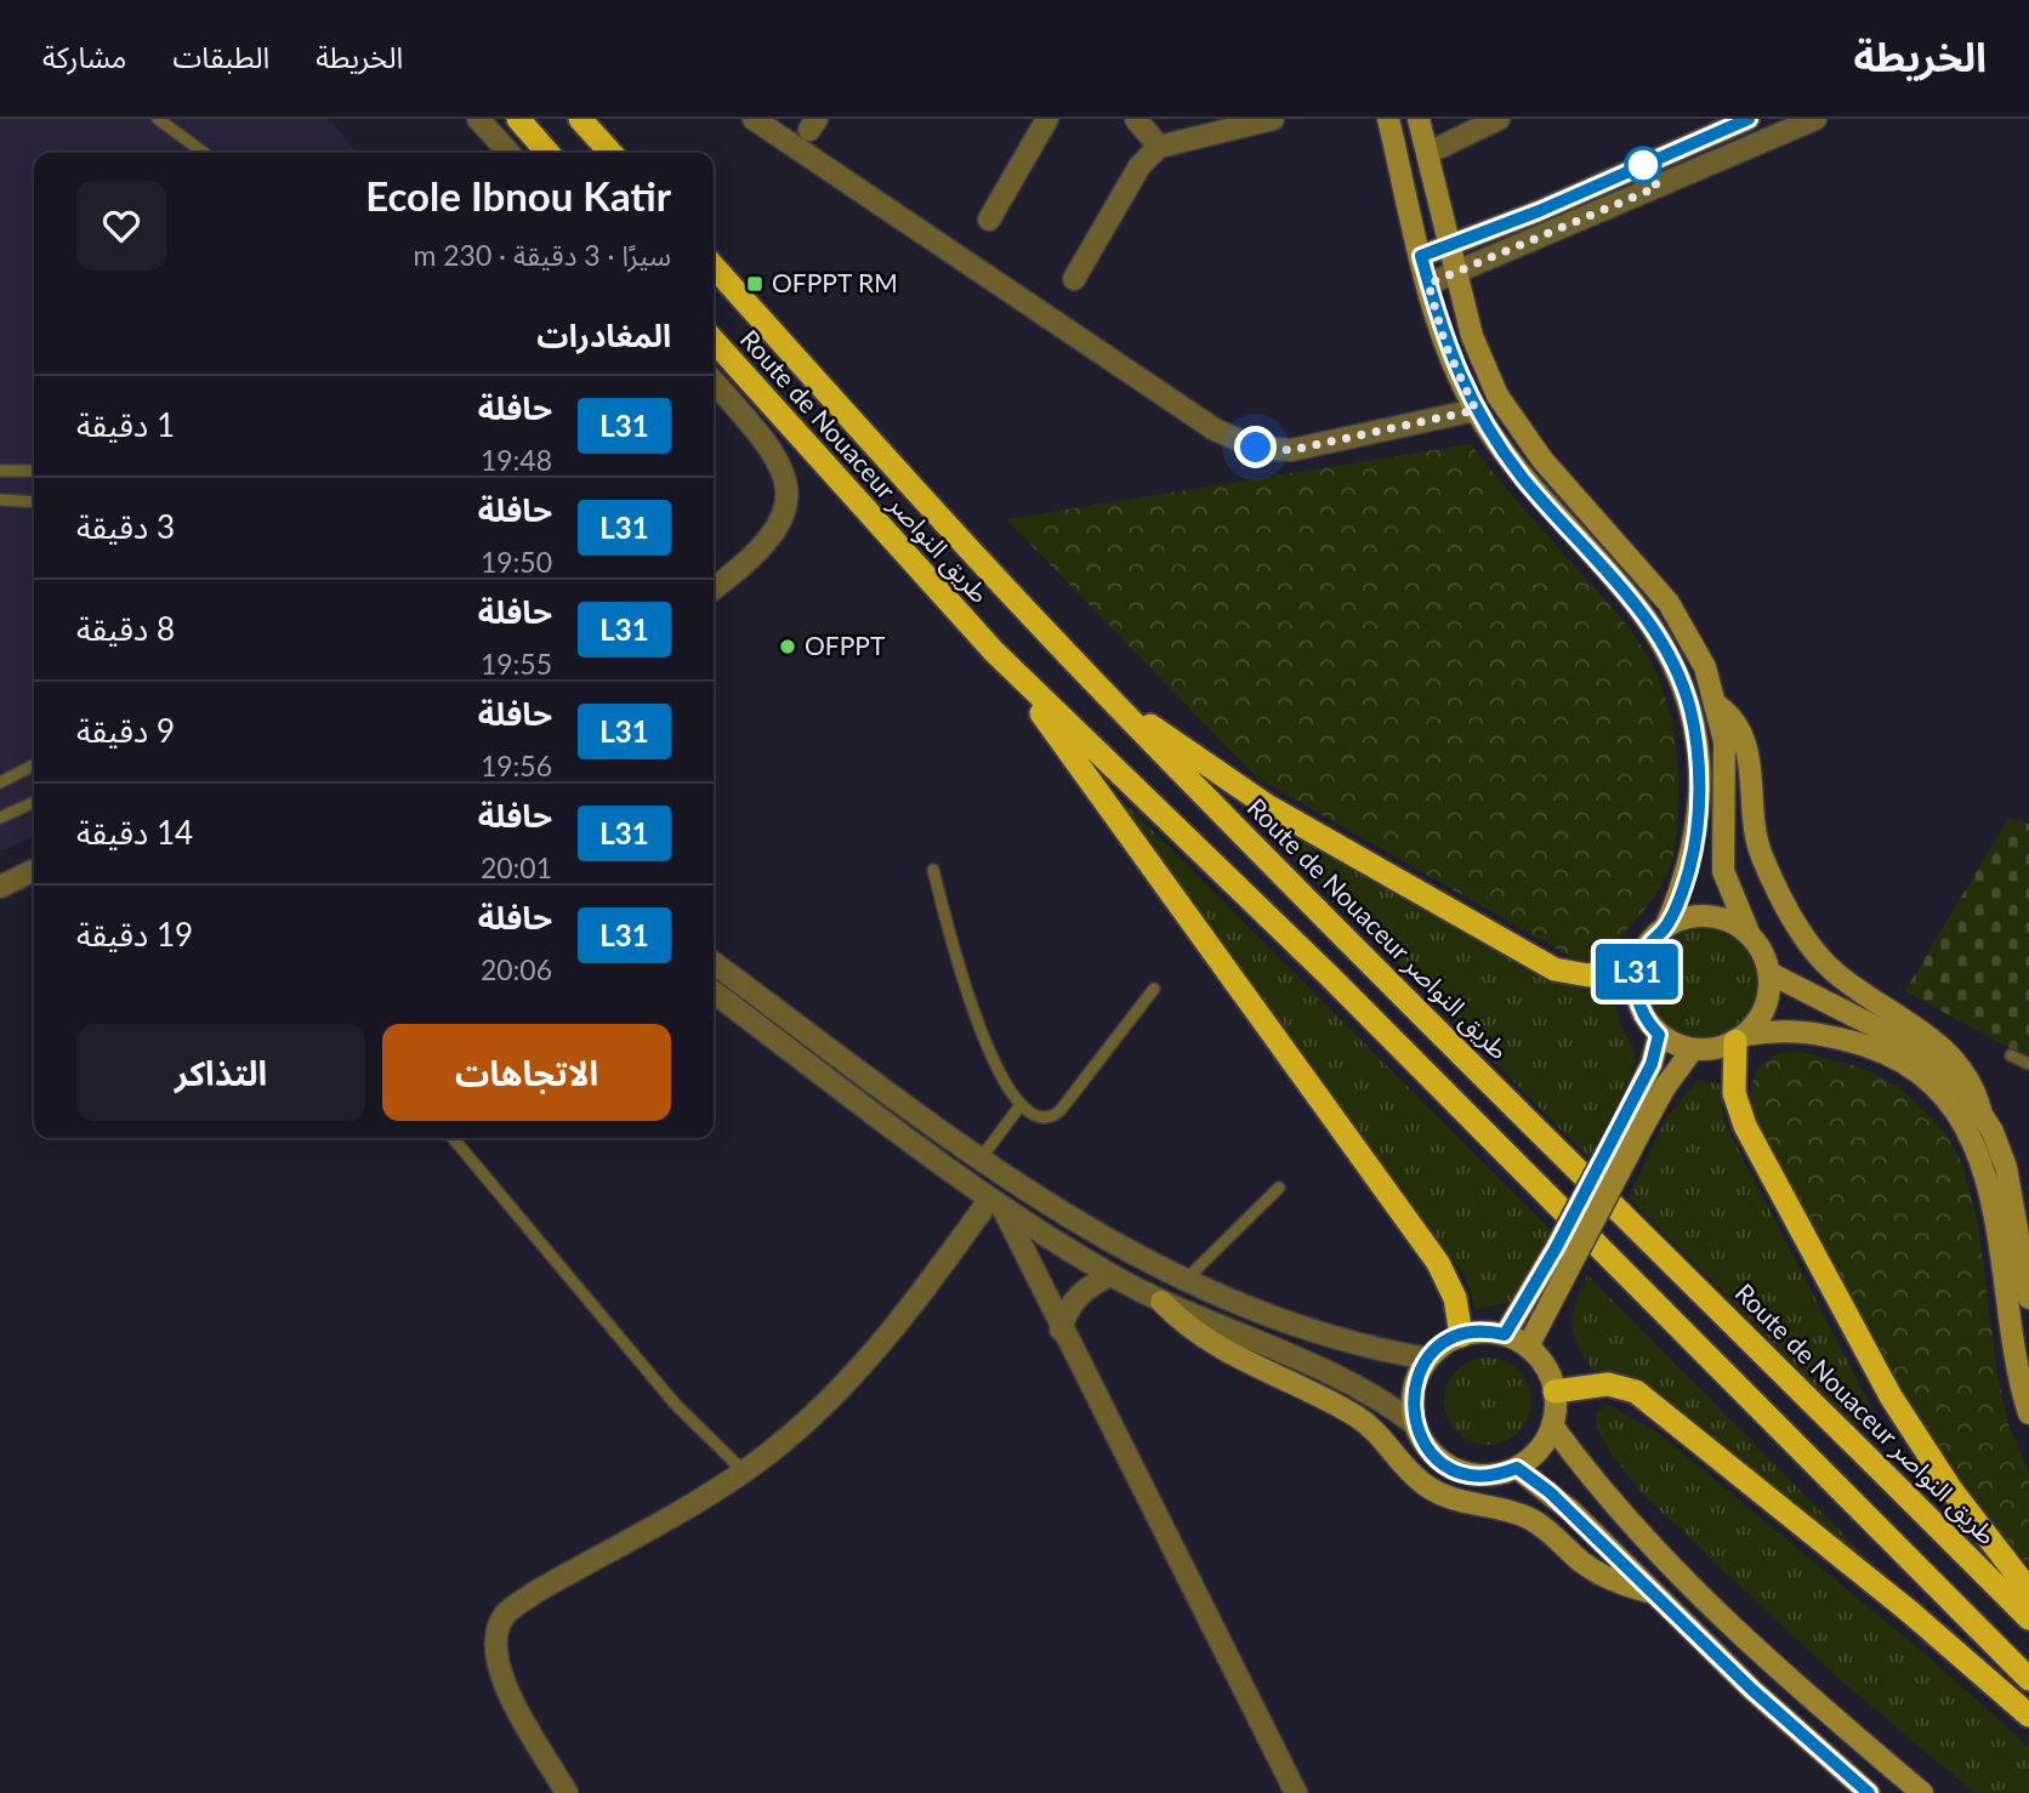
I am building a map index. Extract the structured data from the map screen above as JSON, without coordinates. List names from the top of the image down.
{
  "streets": {
    "highway": ["Route de Nouaceur طريق النواصر"]
  },
  "places": {
    "transit": ["OFPPT RM"],
    "other": ["OFPPT"]
  },
  "lines": ["bus line L31"],
  "page": {
    "header": "الخريطة",
    "nav": ["الخريطة", "الطبقات", "مشاركة"],
    "on_map": "L31",
    "heading": [
      ["Ecole Ibnou Katir", "سيرًا · 3 دقيقة · 230 m"],
      "المغادرات"
    ],
    "list": [
      {
        "mark": "L31",
        "name": "حافلة",
        "note": "19:48",
        "value": "1 دقيقة"
      },
      {
        "mark": "L31",
        "name": "حافلة",
        "note": "19:50",
        "value": "3 دقيقة"
      },
      {
        "mark": "L31",
        "name": "حافلة",
        "note": "19:55",
        "value": "8 دقيقة"
      },
      {
        "mark": "L31",
        "name": "حافلة",
        "note": "19:56",
        "value": "9 دقيقة"
      },
      {
        "mark": "L31",
        "name": "حافلة",
        "note": "20:01",
        "value": "14 دقيقة"
      },
      {
        "mark": "L31",
        "name": "حافلة",
        "note": "20:06",
        "value": "19 دقيقة"
      }
    ],
    "buttons": ["الاتجاهات", "التذاكر"]
  }
}
